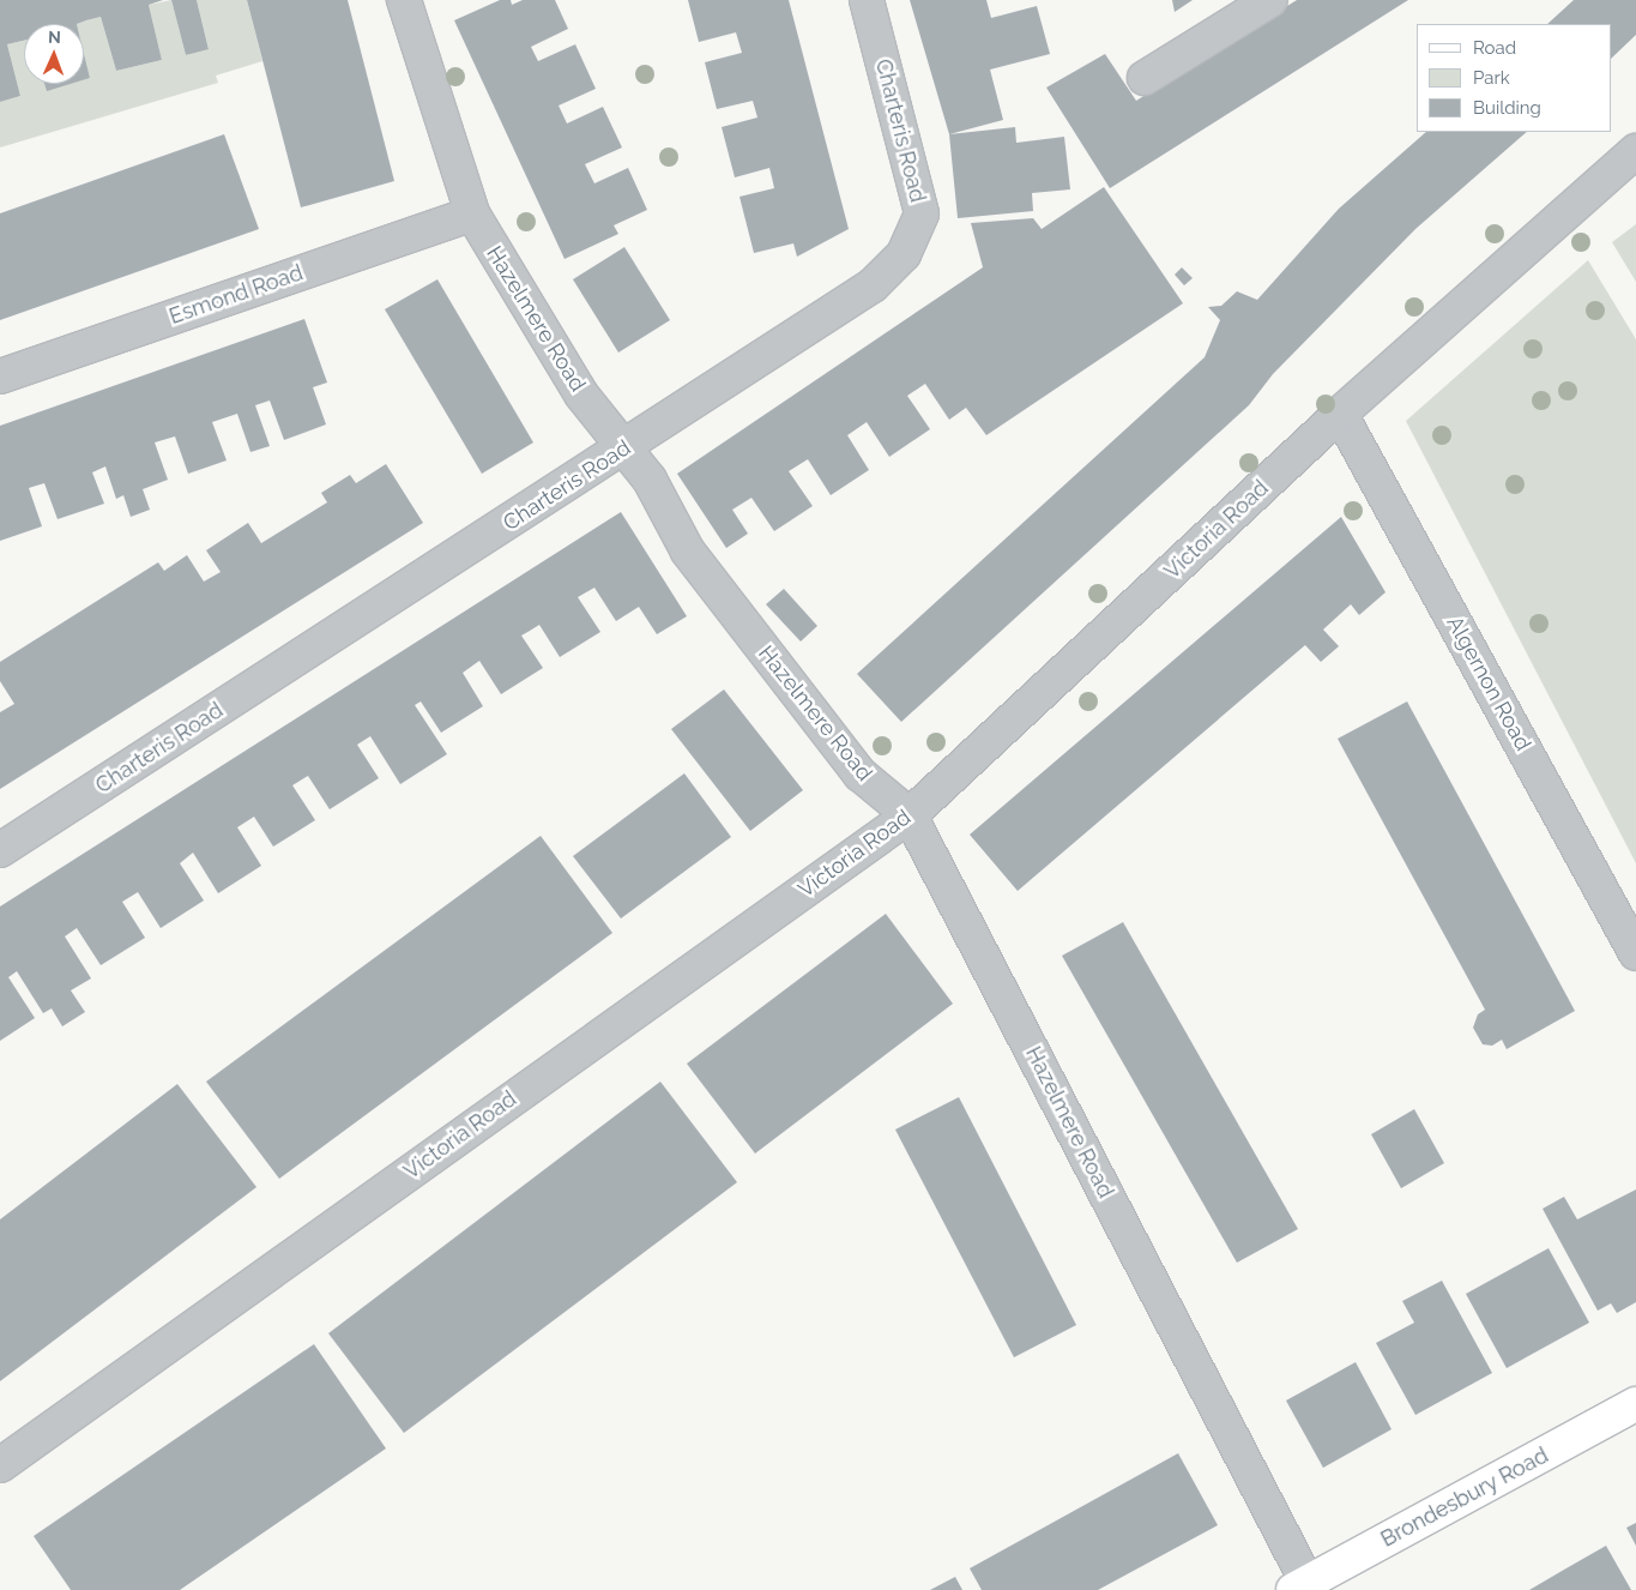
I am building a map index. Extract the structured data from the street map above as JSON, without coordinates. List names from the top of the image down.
{
  "streets": {
    "main road": ["Brondesbury Road"],
    "street": [
      "Charteris Road",
      "Esmond Road",
      "Hazelmere Road",
      "Victoria Road",
      "Algernon Road"
    ]
  },
  "crossings": [
    ["Charteris Road", "Hazelmere Road"],
    ["Esmond Road", "Hazelmere Road"],
    ["Hazelmere Road", "Victoria Road"],
    ["Hazelmere Road", "Brondesbury Road"],
    ["Victoria Road", "Algernon Road"]
  ],
  "legend": ["Road", "Park", "Building"],
  "north": "top"
}
